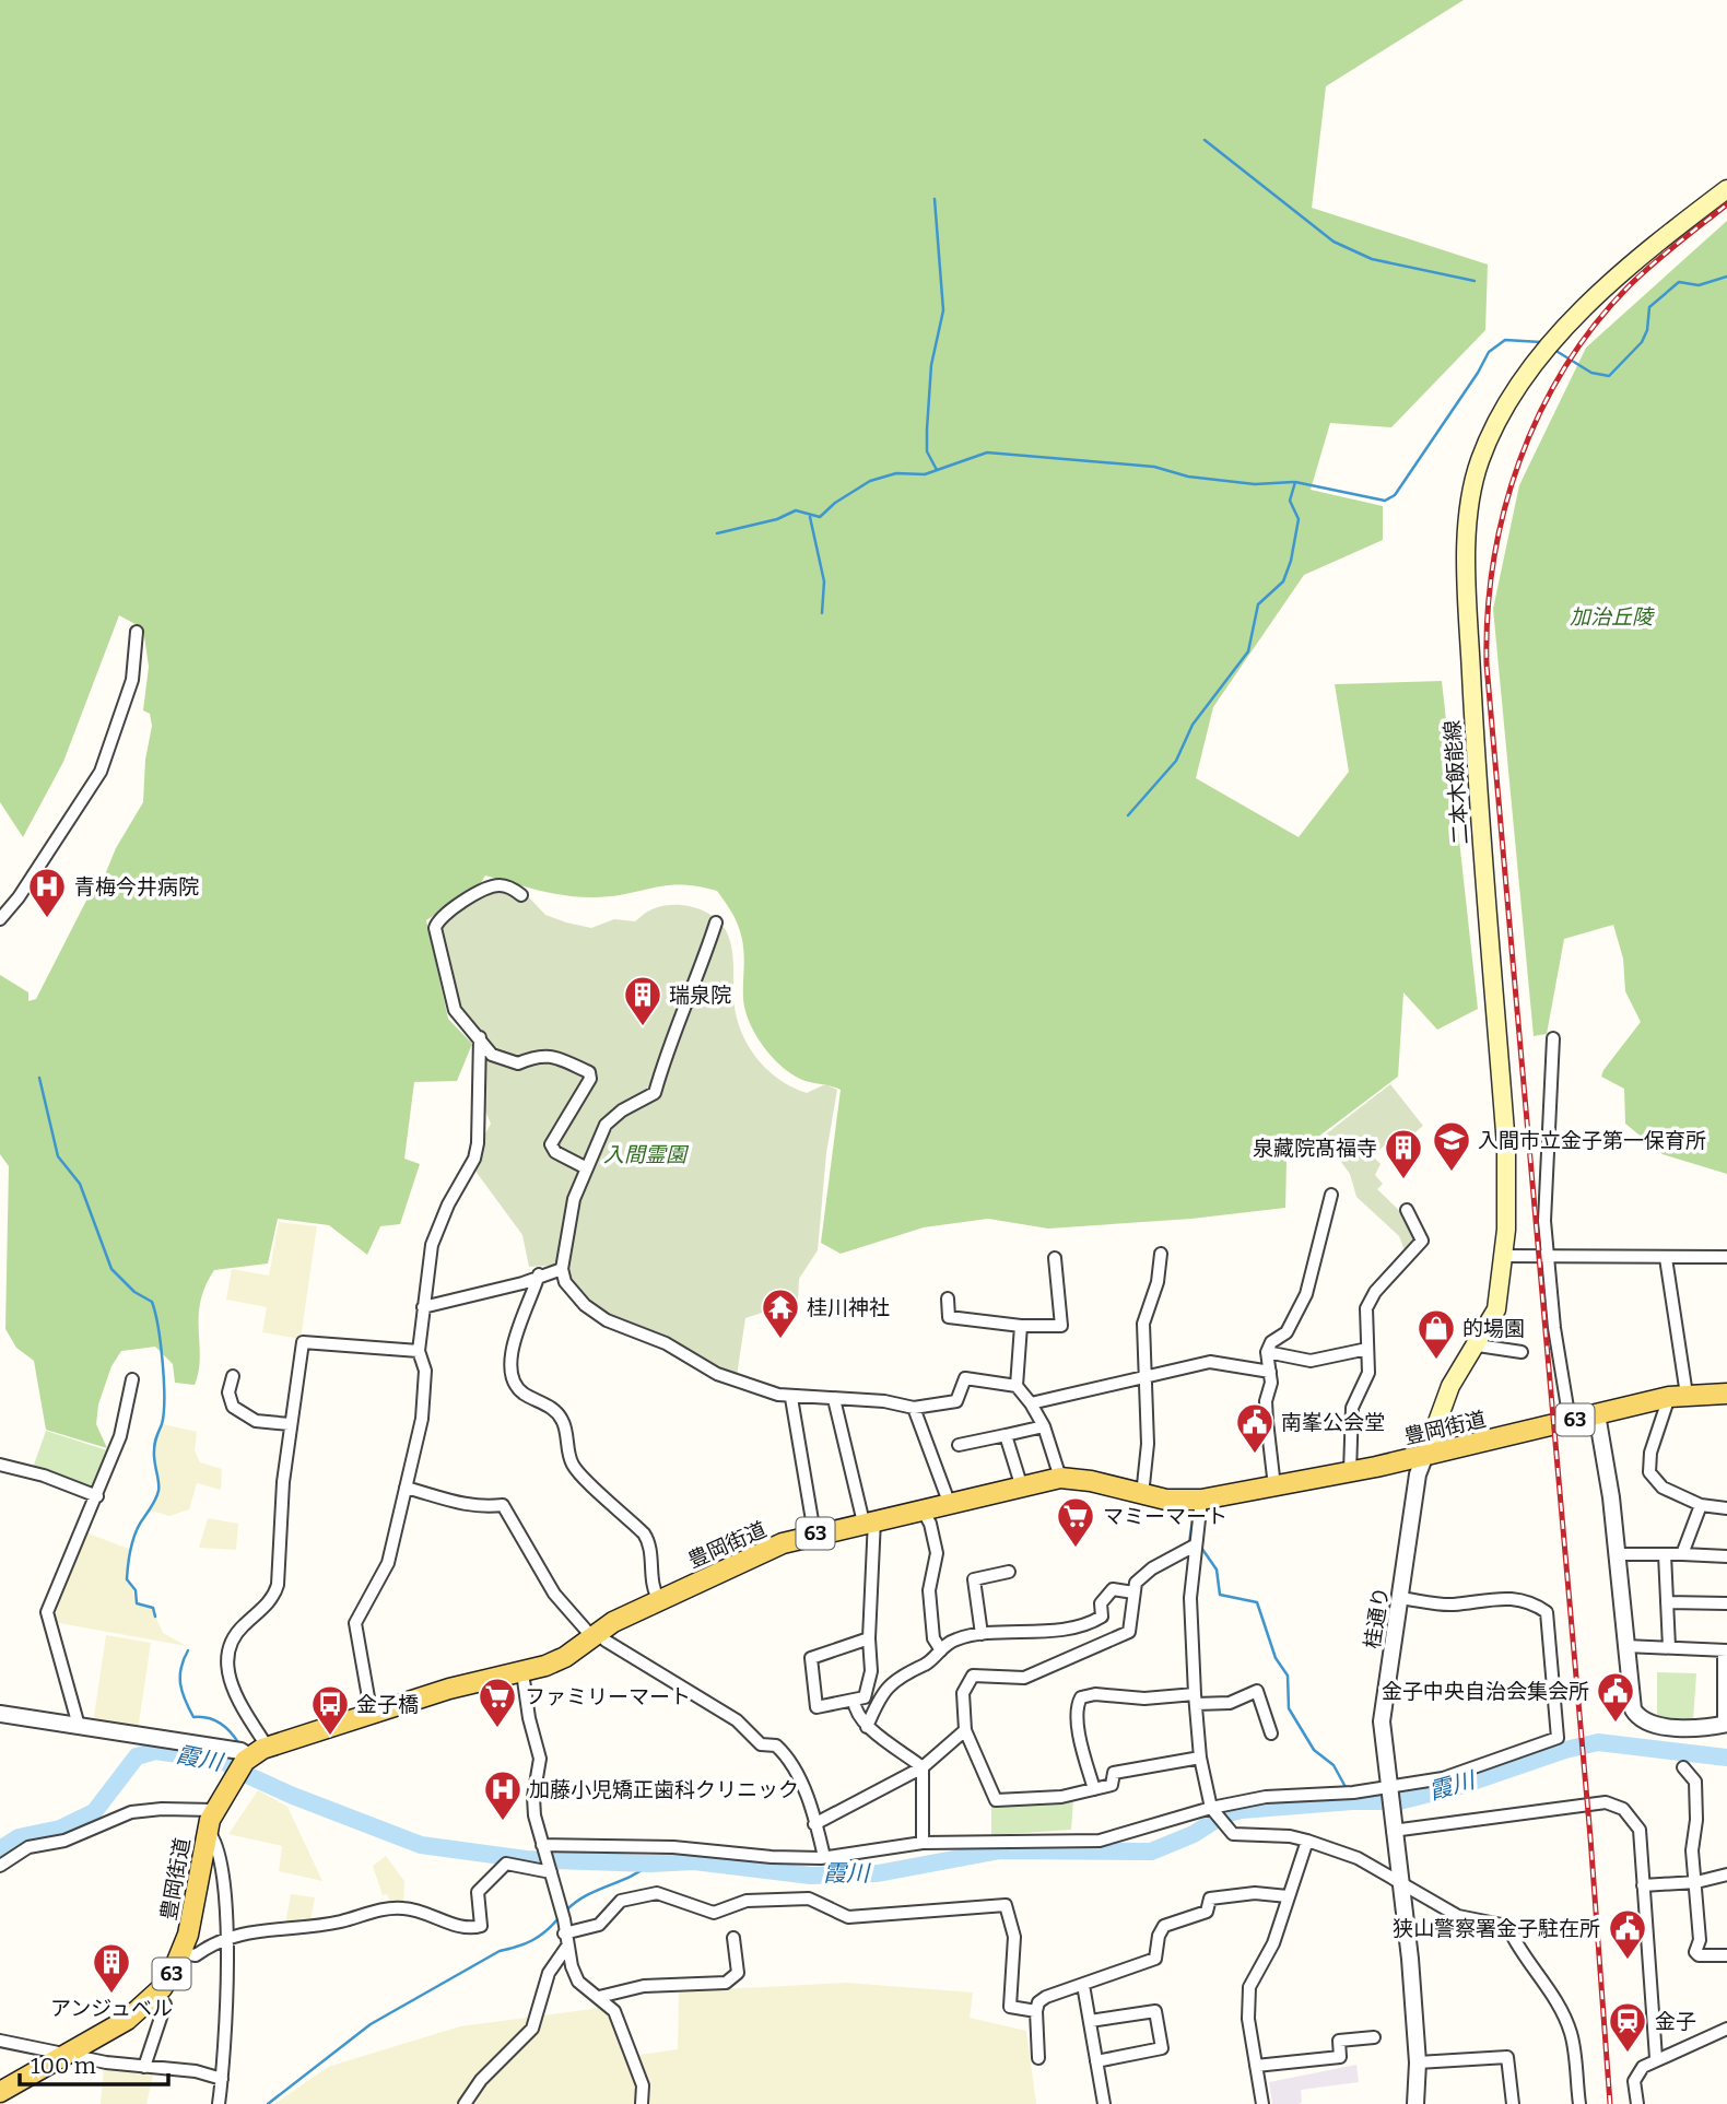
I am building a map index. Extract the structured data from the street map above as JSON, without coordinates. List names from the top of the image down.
{
  "streets": {
    "main road": ["二本木飯能線", "63", "豊岡街道"],
    "street": ["桂通り"]
  },
  "crossings": [
    ["二本木飯能線", "豊岡街道"],
    ["二本木飯能線", "桂通り"],
    ["豊岡街道", "桂通り"]
  ],
  "water": ["霞川"],
  "parks": ["加治丘陵", "入間霊園"],
  "places": {
    "hospital": ["青梅今井病院", "加藤小児矯正歯科クリニック"],
    "building": ["瑞泉院", "泉藏院髙福寺", "アンジュベル"],
    "school or university": ["入間市立金子第一保育所"],
    "temple": ["桂川神社"],
    "shop": ["的場園"],
    "public building": ["南峯公会堂", "金子中央自治会集会所", "狭山警察署金子駐在所"],
    "supermarket": ["マミーマート", "ファミリーマート"],
    "bus stop": ["金子橋"],
    "station": ["金子"]
  },
  "scale_bar": "100 m"
}
